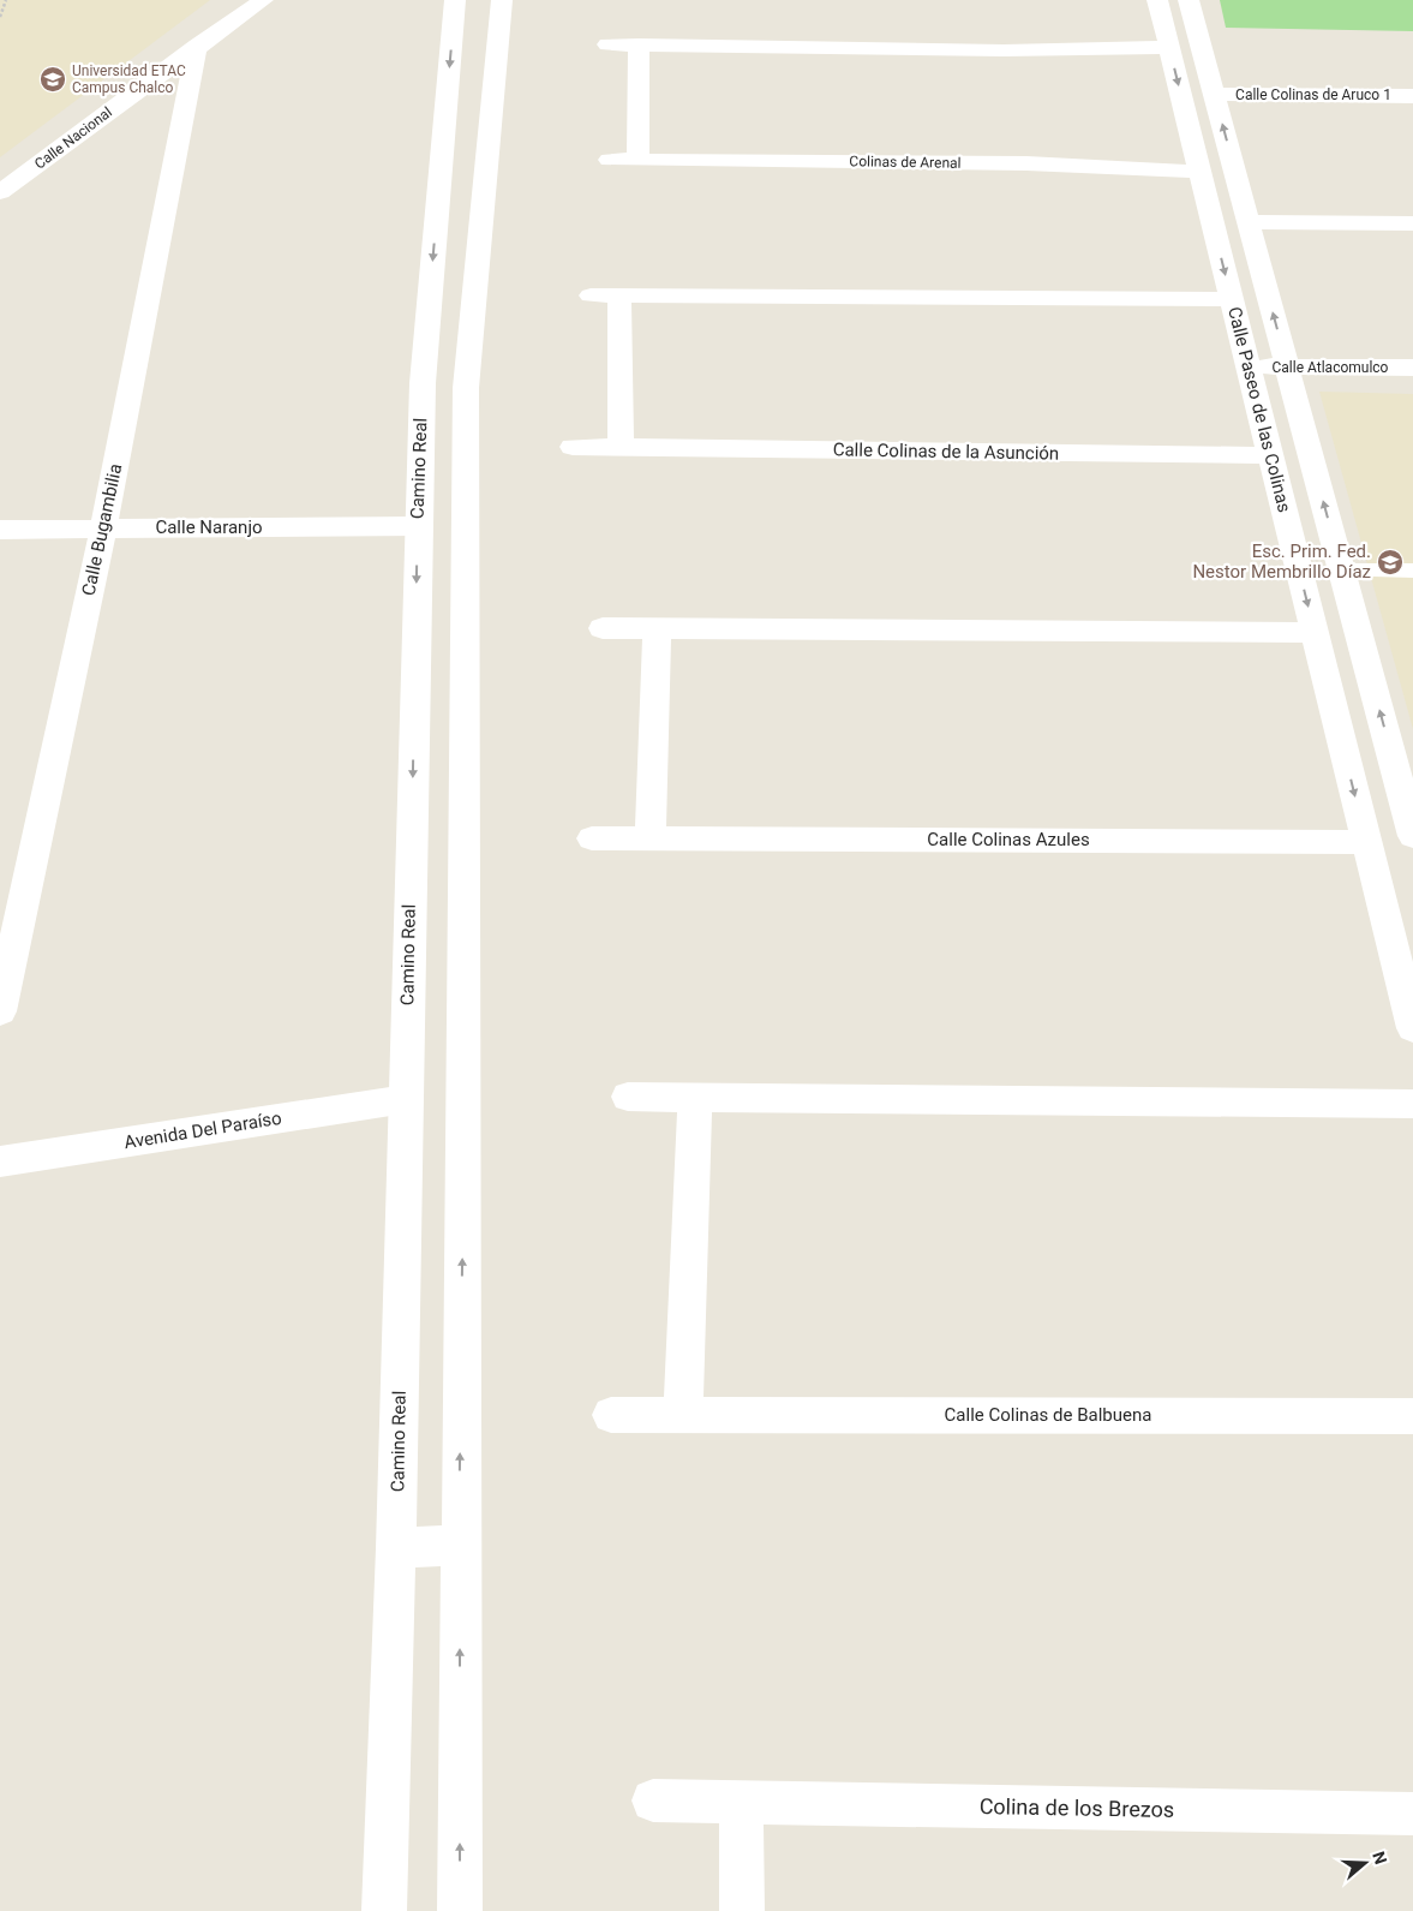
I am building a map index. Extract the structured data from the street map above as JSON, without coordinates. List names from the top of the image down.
{
  "streets": {
    "street": [
      "Calle Colinas de Aruco 1",
      "Calle Nacional",
      "Colinas de Arenal",
      "Calle Atlacomulco",
      "Calle Paseo de las Colinas",
      "Calle Colinas de la Asunción",
      "Camino Real",
      "Calle Naranjo",
      "Calle Bugambilia",
      "Calle Colinas Azules",
      "Avenida Del Paraíso",
      "Calle Colinas de Balbuena",
      "Colina de los Brezos"
    ]
  },
  "crossings": [
    ["Calle Colinas de Aruco 1", "Calle Paseo de las Colinas"],
    ["Calle Nacional", "Calle Bugambilia"],
    ["Colinas de Arenal", "Calle Paseo de las Colinas"],
    ["Calle Atlacomulco", "Calle Paseo de las Colinas"],
    ["Calle Paseo de las Colinas", "Calle Colinas de la Asunción"],
    ["Calle Paseo de las Colinas", "Calle Colinas Azules"],
    ["Camino Real", "Calle Naranjo"],
    ["Camino Real", "Avenida Del Paraíso"],
    ["Calle Naranjo", "Calle Bugambilia"]
  ],
  "places": {
    "school or university": ["Universidad ETAC Campus Chalco", "Esc. Prim. Fed. Nestor Membrillo Díaz"]
  },
  "north": "right"
}
